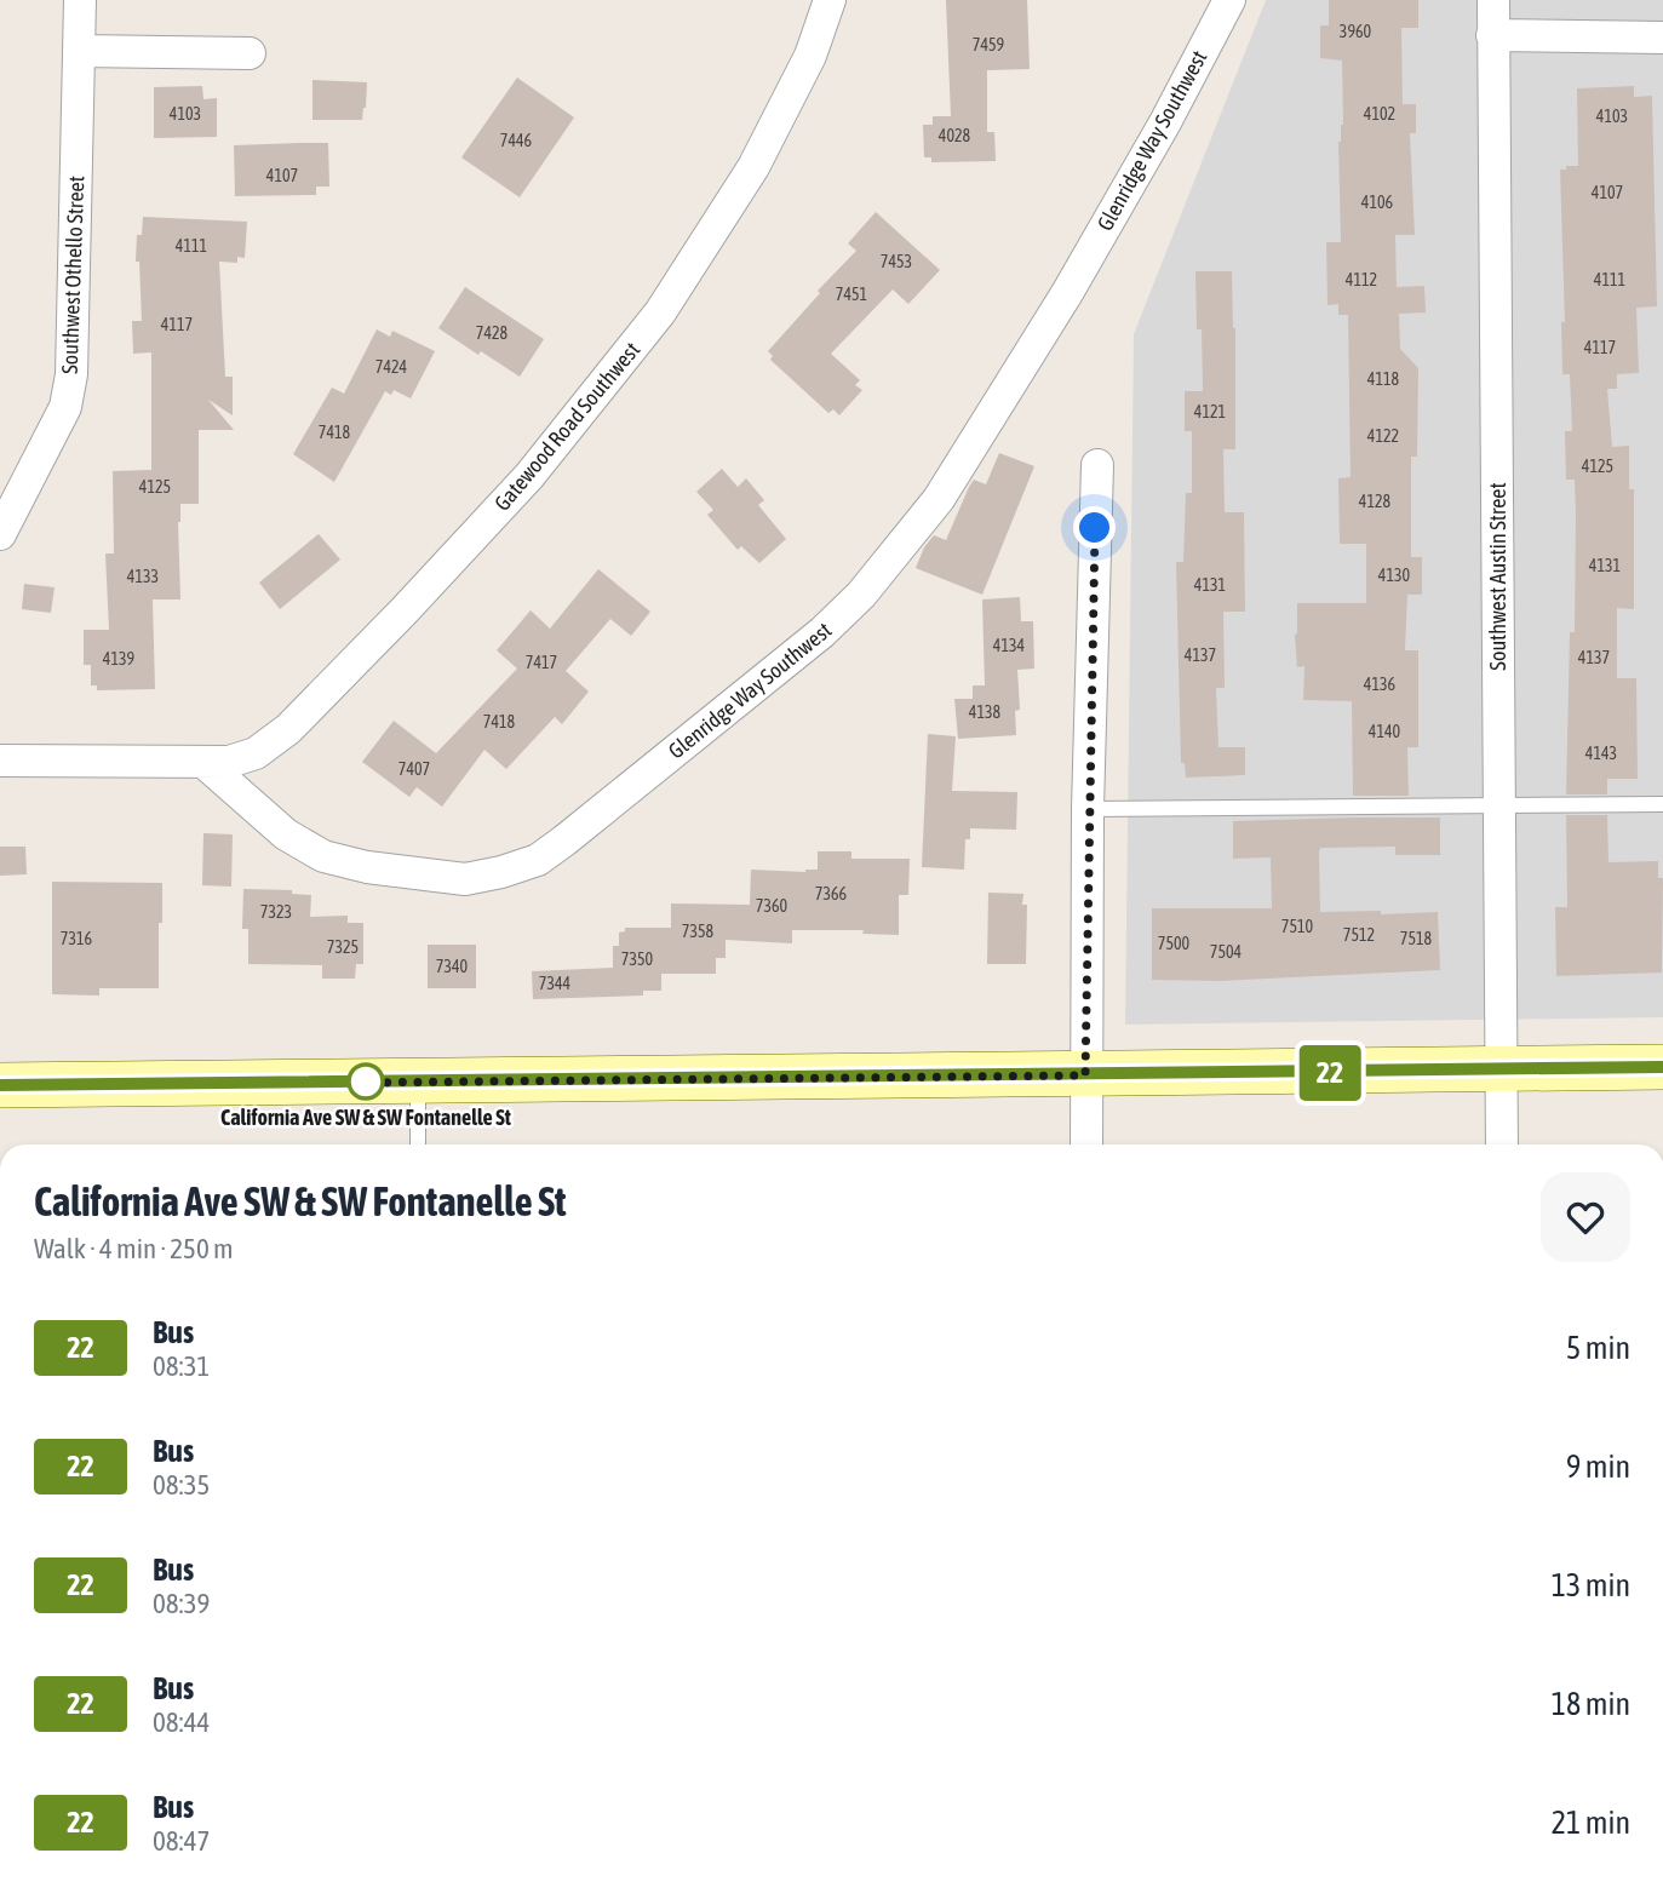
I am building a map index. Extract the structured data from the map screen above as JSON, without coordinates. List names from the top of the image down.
{
  "streets": {
    "street": [
      "Glenridge Way Southwest",
      "Southwest Othello Street",
      "Gatewood Road Southwest",
      "Southwest Austin Street"
    ]
  },
  "crossings": [
    ["Glenridge Way Southwest", "Gatewood Road Southwest"]
  ],
  "places": ["California Ave SW & SW Fontanelle St"],
  "lines": ["bus line 22"],
  "house_numbers": [
    "3960",
    "7459",
    "4103",
    "4102",
    "4103",
    "4028",
    "7446",
    "4107",
    "4107",
    "4106",
    "4111",
    "7453",
    "4112",
    "4111",
    "7451",
    "4117",
    "7428",
    "4117",
    "7424",
    "4118",
    "4121",
    "7418",
    "4122",
    "4125",
    "4125",
    "4128",
    "4131",
    "4130",
    "4133",
    "4131",
    "4134",
    "4137",
    "4137",
    "4139",
    "7417",
    "4136",
    "4138",
    "7418",
    "4140",
    "4143",
    "7407",
    "7366",
    "7360",
    "7323",
    "7510",
    "7358",
    "7512",
    "7316",
    "7518",
    "7500",
    "7325",
    "7504",
    "7350",
    "7340",
    "7344"
  ],
  "page": {
    "on_map": "22",
    "heading": ["California Ave SW & SW Fontanelle St", "Walk · 4 min · 250 m"],
    "list": [
      {
        "mark": "22",
        "name": "Bus",
        "note": "08:31",
        "value": "5 min"
      },
      {
        "mark": "22",
        "name": "Bus",
        "note": "08:35",
        "value": "9 min"
      },
      {
        "mark": "22",
        "name": "Bus",
        "note": "08:39",
        "value": "13 min"
      },
      {
        "mark": "22",
        "name": "Bus",
        "note": "08:44",
        "value": "18 min"
      },
      {
        "mark": "22",
        "name": "Bus",
        "note": "08:47",
        "value": "21 min"
      }
    ]
  }
}
